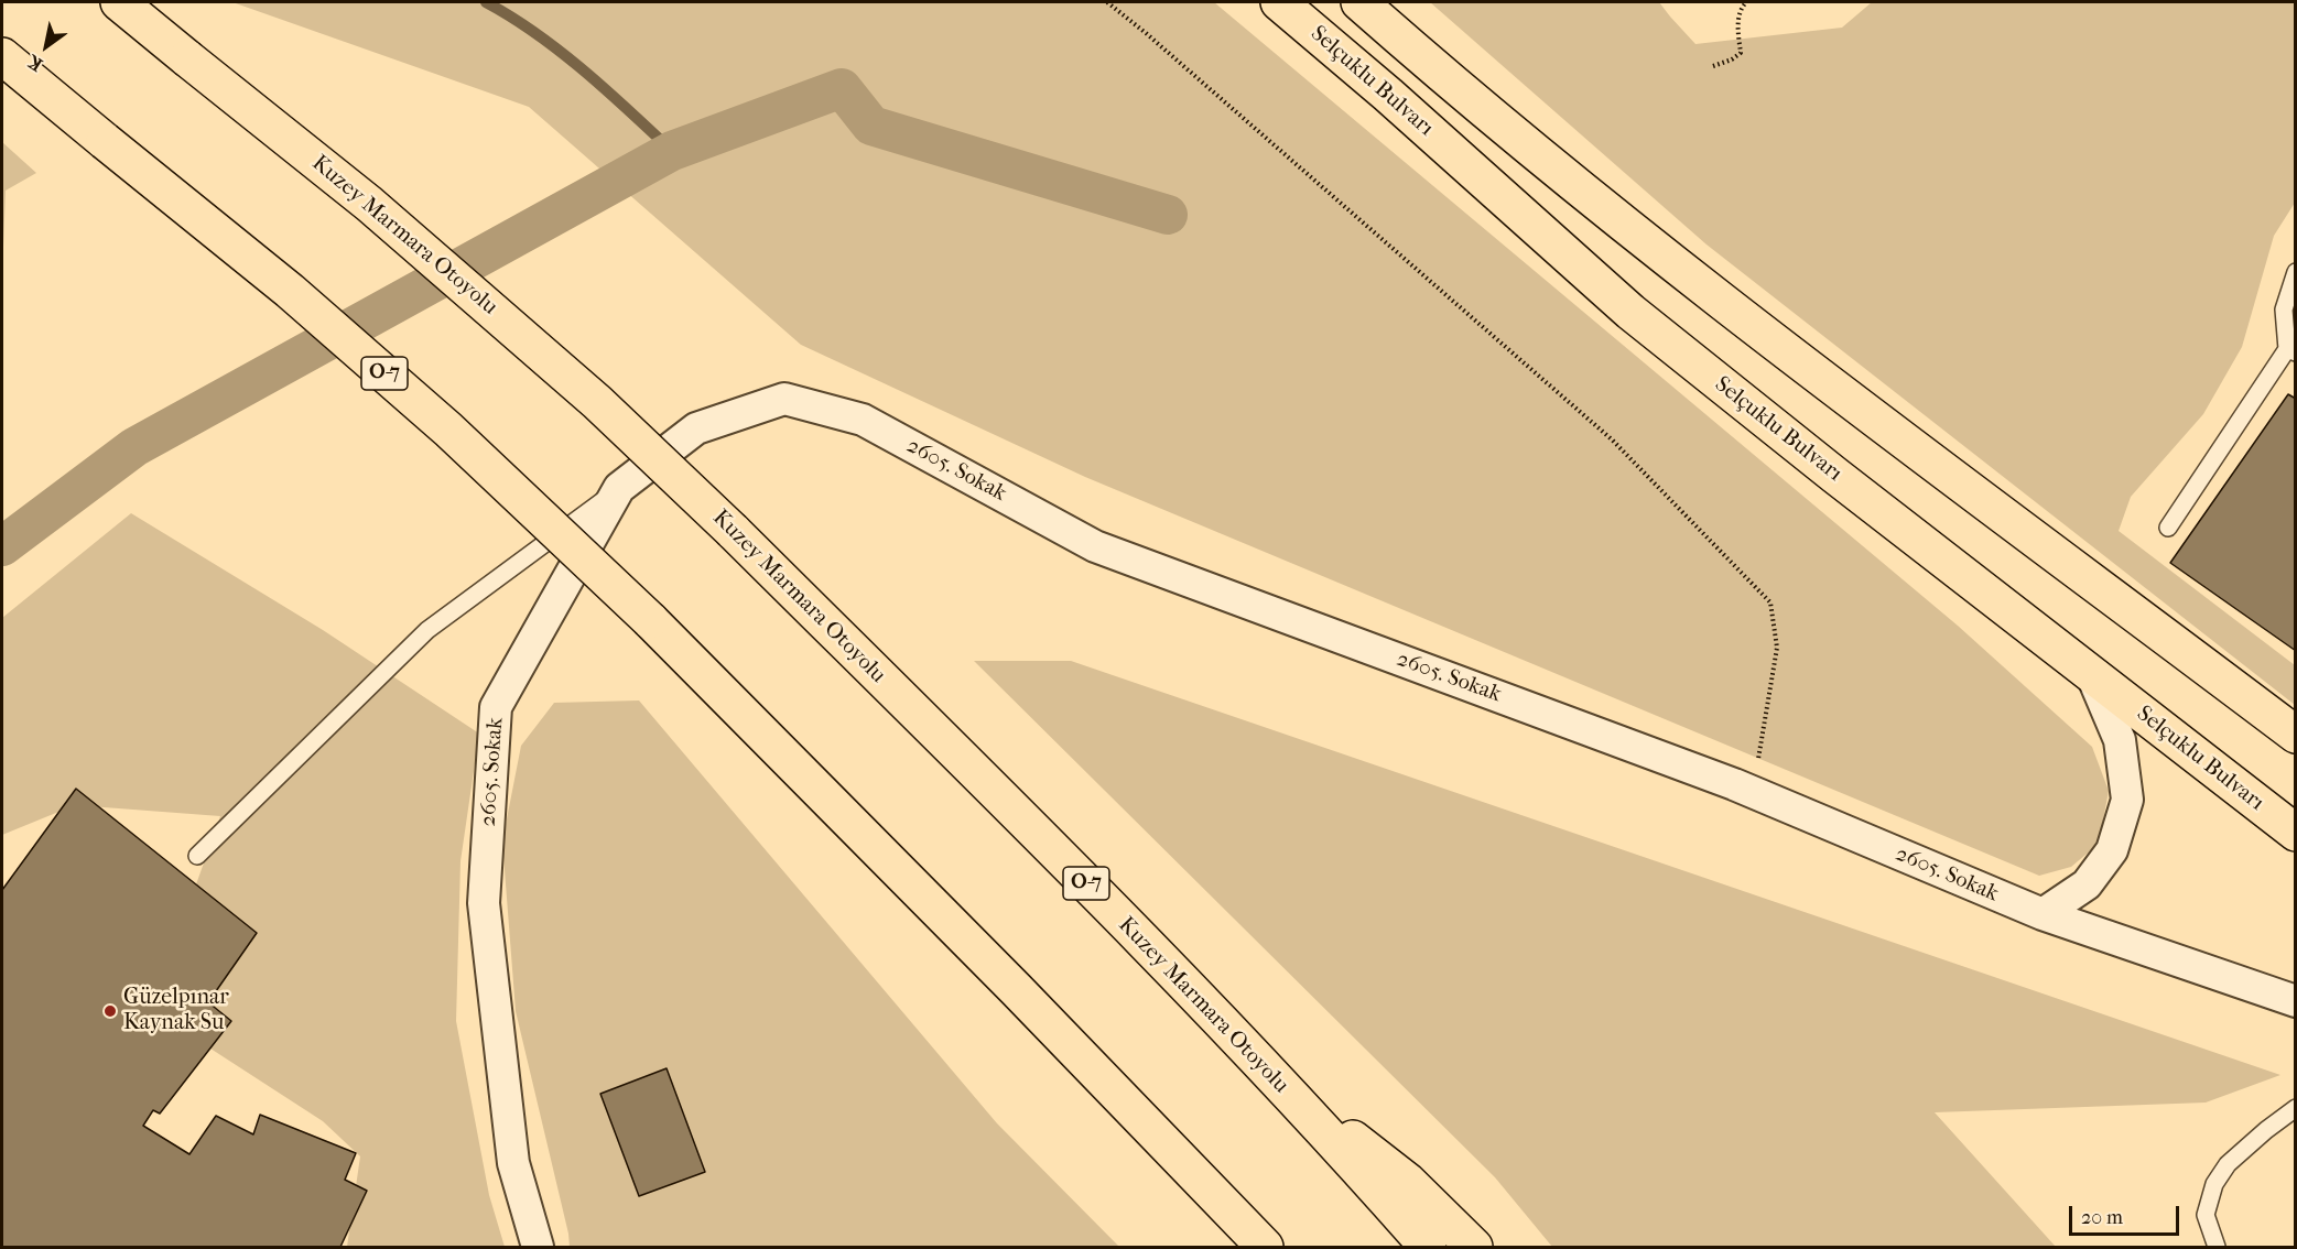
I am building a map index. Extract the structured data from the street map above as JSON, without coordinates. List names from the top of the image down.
{
  "streets": {
    "main road": ["Selçuklu Bulvarı", "Kuzey Marmara Otoyolu", "O-7"],
    "street": ["2605. Sokak"]
  },
  "places": ["Güzelpınar Kaynak Su"],
  "scale_bar": "20 m",
  "north": "bottom left"
}
